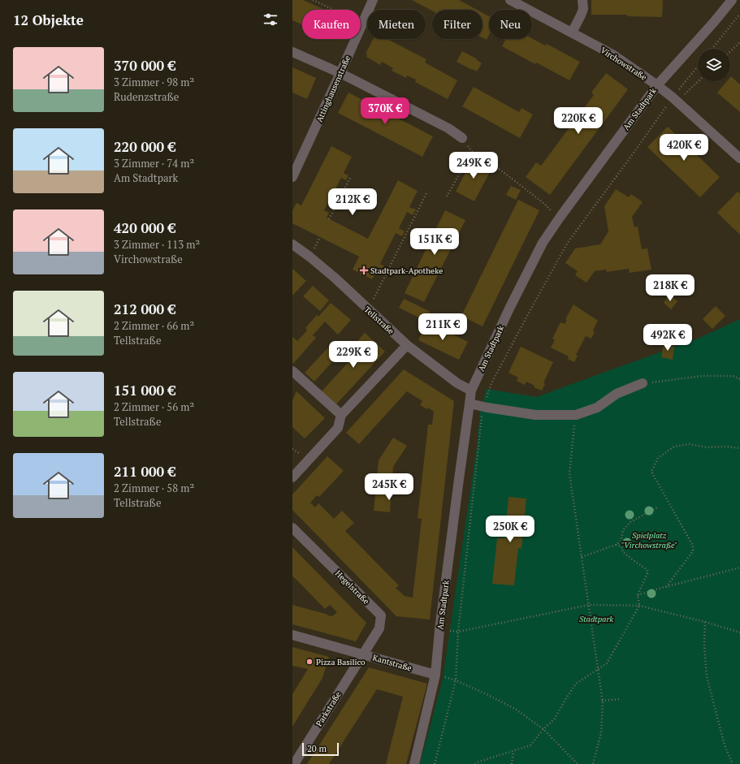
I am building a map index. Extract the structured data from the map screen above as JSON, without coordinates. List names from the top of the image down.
{
  "streets": {
    "street": [
      "Virchowstraße",
      "Attinghausenstraße",
      "Am Stadtpark",
      "Tellstraße",
      "Hegelstraße",
      "Kantstraße",
      "Parkstraße"
    ]
  },
  "crossings": [
    ["Virchowstraße", "Am Stadtpark"],
    ["Am Stadtpark", "Tellstraße"],
    ["Am Stadtpark", "Kantstraße"],
    ["Hegelstraße", "Kantstraße"],
    ["Hegelstraße", "Parkstraße"],
    ["Kantstraße", "Parkstraße"]
  ],
  "parks": ["Spielplatz \"Virchowstraße\"", "Stadtpark"],
  "places": {
    "health": ["Stadtpark-Apotheke"],
    "other": ["Pizza Basilico"]
  },
  "scale_bar": "20 m",
  "page": {
    "heading": "12 Objekte",
    "chip": [
      "Kaufen",
      "Mieten",
      "Filter",
      "Neu"
    ],
    "list": [
      {
        "name": "370 000 €",
        "note": "3 Zimmer · 98 m² · Rudenzstraße"
      },
      {
        "name": "220 000 €",
        "note": "3 Zimmer · 74 m² · Am Stadtpark"
      },
      {
        "name": "420 000 €",
        "note": "3 Zimmer · 113 m² · Virchowstraße"
      },
      {
        "name": "212 000 €",
        "note": "2 Zimmer · 66 m² · Tellstraße"
      },
      {
        "name": "151 000 €",
        "note": "2 Zimmer · 56 m² · Tellstraße"
      },
      {
        "name": "211 000 €",
        "note": "2 Zimmer · 58 m² · Tellstraße"
      }
    ],
    "price": [
      "370K €",
      "220K €",
      "420K €",
      "249K €",
      "212K €",
      "151K €",
      "218K €",
      "211K €",
      "492K €",
      "229K €",
      "245K €",
      "250K €"
    ],
    "scale": "20 m"
  }
}
